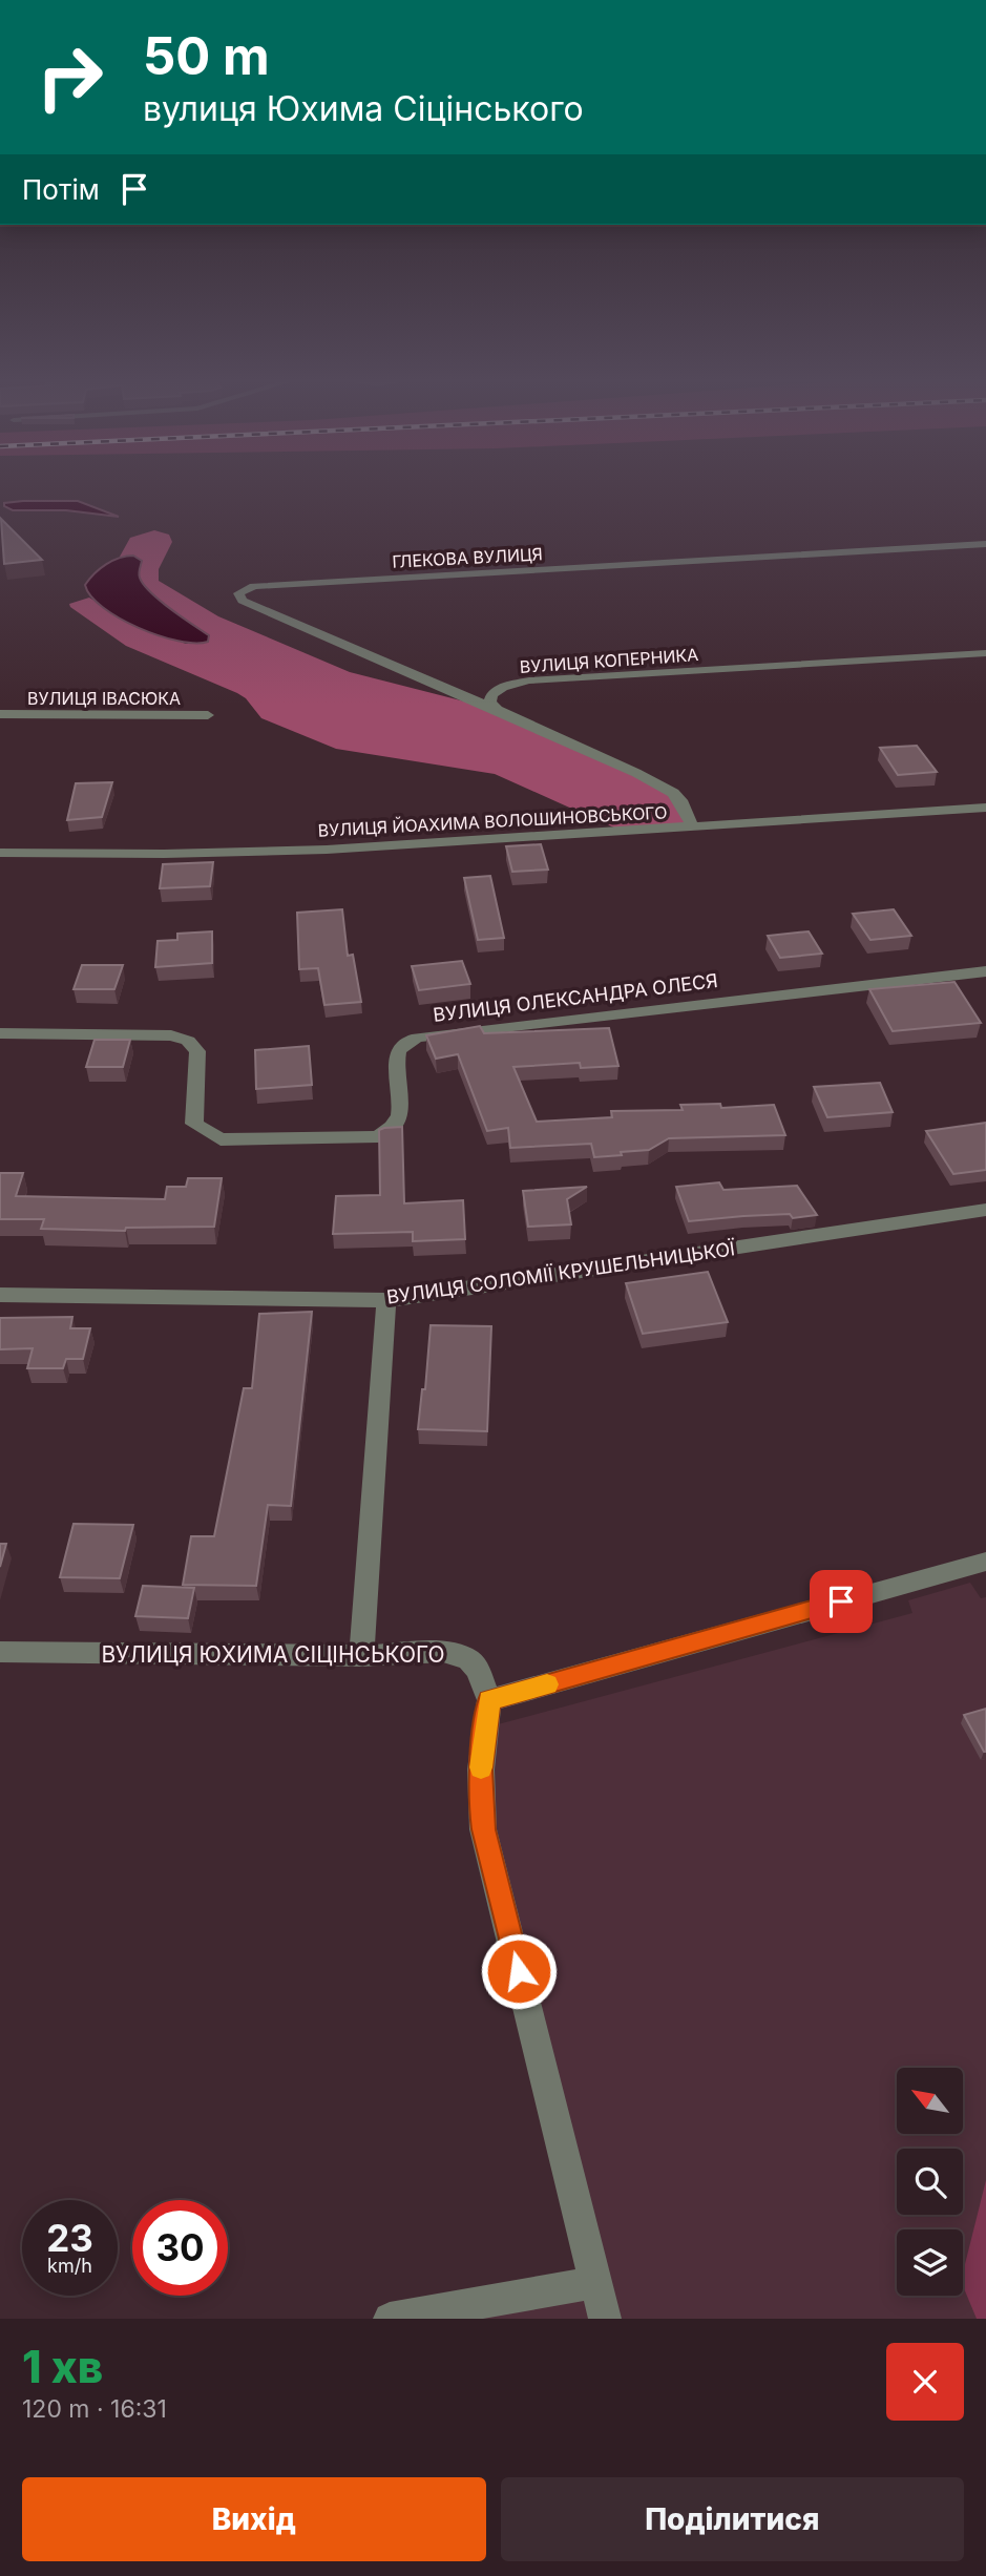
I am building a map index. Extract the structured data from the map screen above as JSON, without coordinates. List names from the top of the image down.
{
  "streets": {
    "street": [
      "ГЛЕКОВА ВУЛИЦЯ",
      "ВУЛИЦЯ КОПЕРНИКА",
      "ВУЛИЦЯ ІВАСЮКА",
      "ВУЛИЦЯ ЙОАХИМА ВОЛОШИНОВСЬКОГО",
      "ВУЛИЦЯ ОЛЕКСАНДРА ОЛЕСЯ",
      "ВУЛИЦЯ СОЛОМІЇ КРУШЕЛЬНИЦЬКОЇ",
      "ВУЛИЦЯ ЮХИМА СІЦІНСЬКОГО"
    ]
  },
  "crossings": [
    ["ГЛЕКОВА ВУЛИЦЯ", "ВУЛИЦЯ КОПЕРНИКА"]
  ],
  "north": "top left",
  "page": {
    "turn": ["50 m", "вулиця Юхима Сіцінського"],
    "then": "Потім",
    "speed": "23 km/h",
    "limit": "30",
    "heading": ["1 хв", "120 m · 16:31"],
    "buttons": ["Вихід", "Поділитися"]
  }
}
